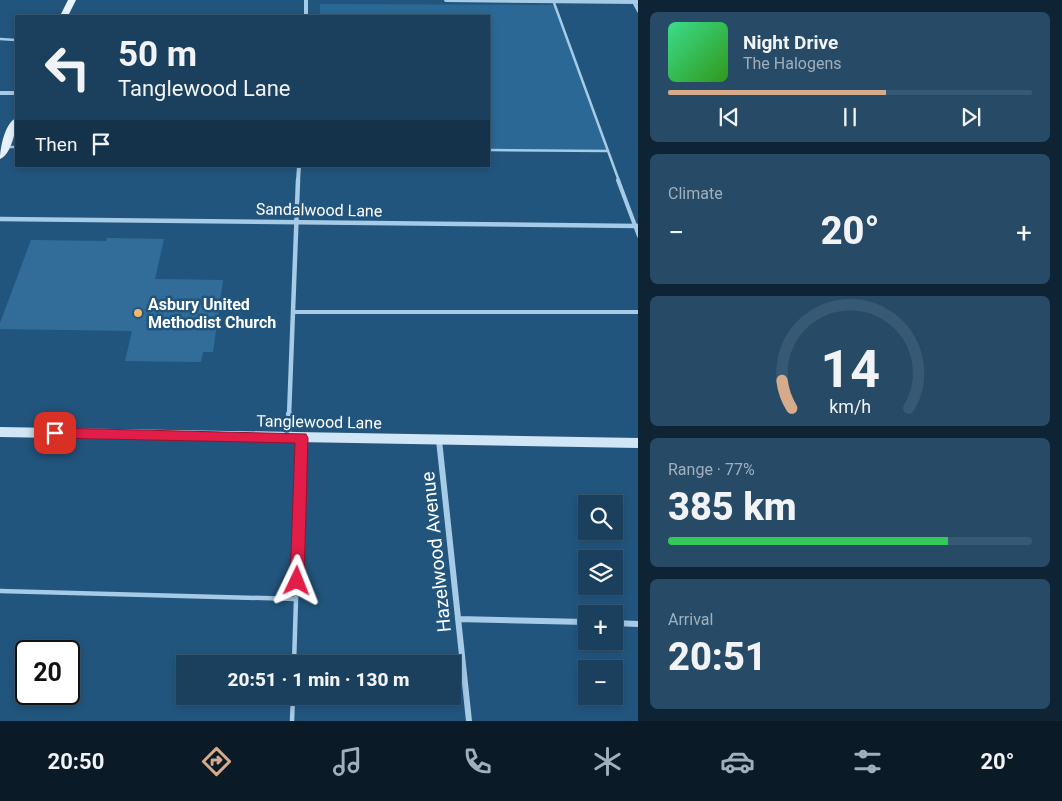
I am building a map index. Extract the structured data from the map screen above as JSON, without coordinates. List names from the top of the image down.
{
  "streets": {
    "main road": ["Tanglewood Lane"],
    "street": ["Sandalwood Lane", "Hazelwood Avenue"]
  },
  "crossings": [
    ["Tanglewood Lane", "Hazelwood Avenue"]
  ],
  "places": ["Asbury United Methodist Church"],
  "page": {
    "turn": ["50 m", "Tanglewood Lane"],
    "song": ["Night Drive", "The Halogens"],
    "then": "Then",
    "tile": [
      "Climate",
      ["Range · 77%", "385 km"],
      ["Arrival", "20:51"]
    ],
    "heat": ["−", "20°", "+"],
    "map_buttons": ["+", "−"],
    "limit": "20",
    "trip": "20:51 · 1 min · 130 m",
    "tabs": ["20:50", "20°"],
    "gauge": ["14", "km/h"]
  }
}
